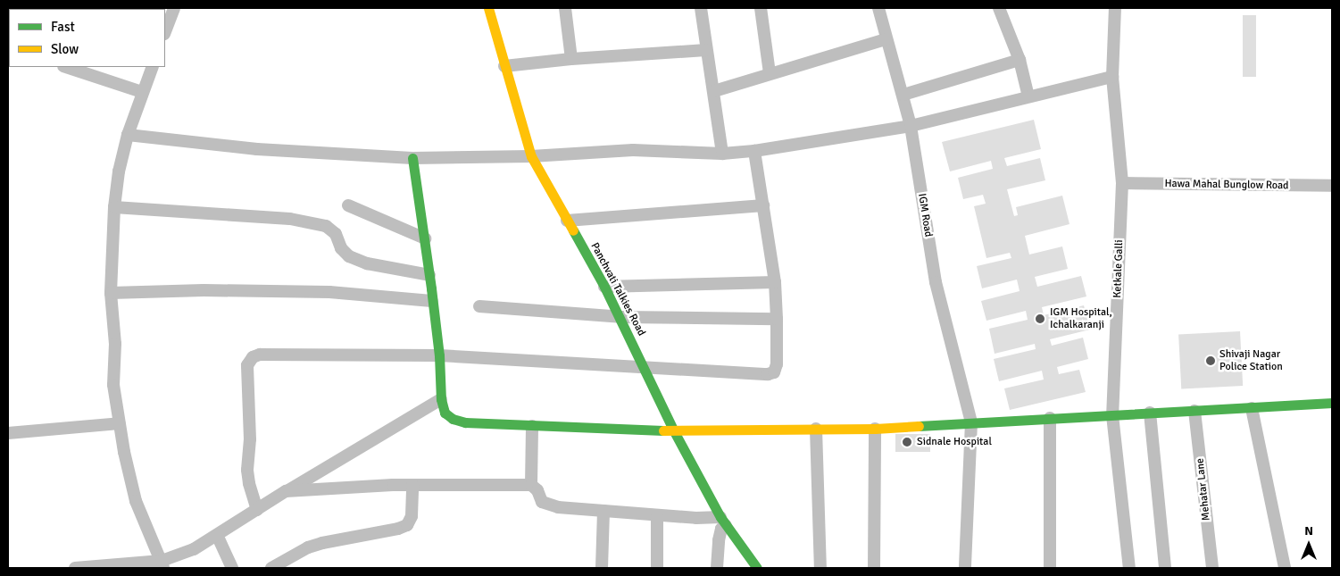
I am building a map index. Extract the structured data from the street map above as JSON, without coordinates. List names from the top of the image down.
{
  "streets": {
    "street": [
      "Hawa Mahal Bunglow Road",
      "IGM Road",
      "Ketkale Galli",
      "Panchvati Talkies Road",
      "Mehatar Lane"
    ]
  },
  "crossings": [
    ["Hawa Mahal Bunglow Road", "Ketkale Galli"]
  ],
  "places": ["IGM Hospital, Ichalkaranji", "Shivaji Nagar Police Station", "Sidnale Hospital"],
  "legend": ["Fast", "Slow"],
  "north": "top"
}
